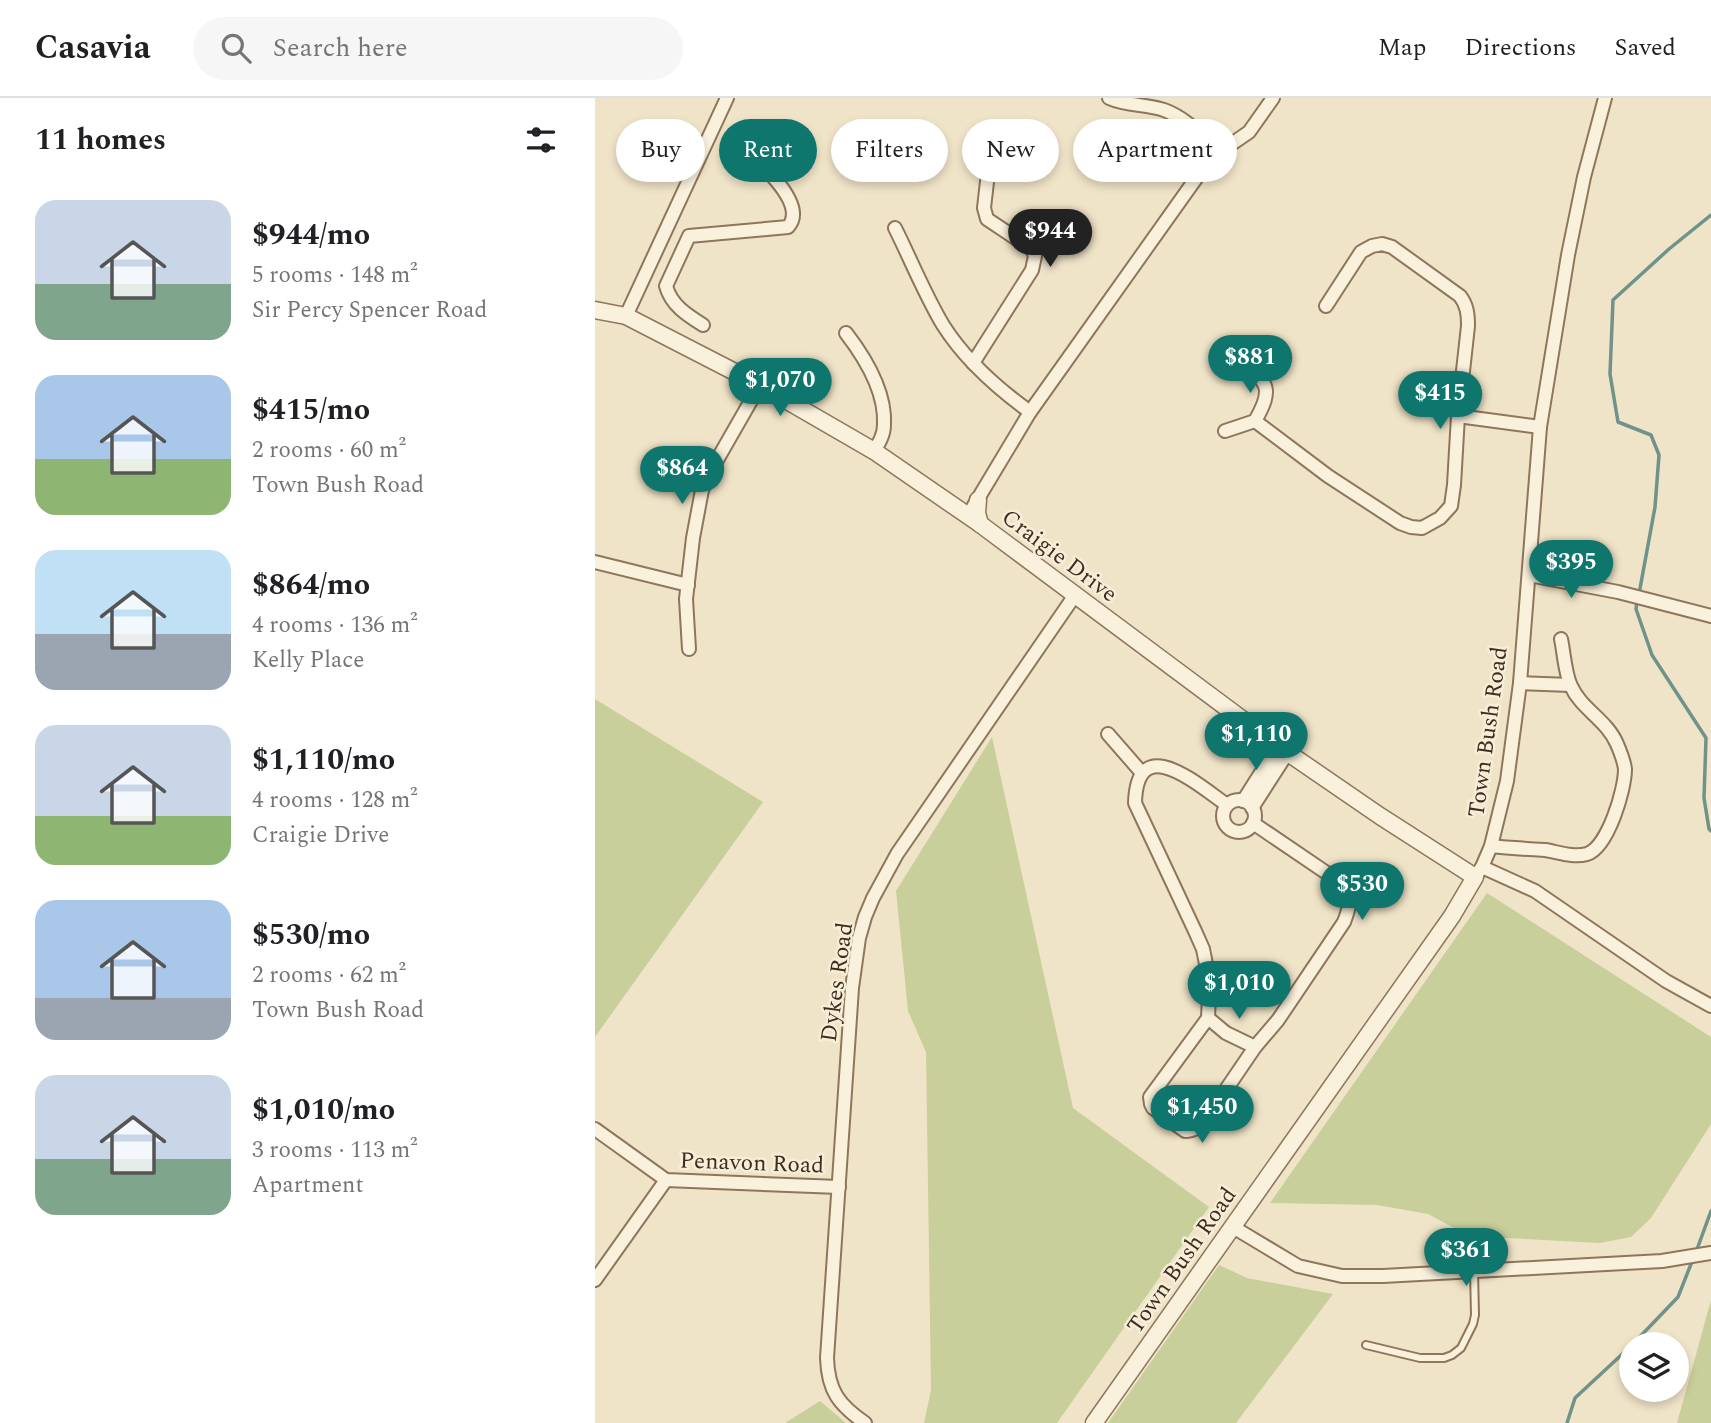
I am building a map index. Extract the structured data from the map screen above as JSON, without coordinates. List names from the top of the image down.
{
  "streets": {
    "street": [
      "Craigie Drive",
      "Town Bush Road",
      "Dykes Road",
      "Penavon Road"
    ]
  },
  "crossings": [
    ["Craigie Drive", "Town Bush Road"],
    ["Craigie Drive", "Dykes Road"],
    ["Dykes Road", "Penavon Road"]
  ],
  "page": {
    "header": "Casavia",
    "search": "Search here",
    "nav": ["Map", "Directions", "Saved"],
    "heading": "11 homes",
    "chip": [
      "Buy",
      "Rent",
      "Filters",
      "New",
      "Apartment"
    ],
    "list": [
      {
        "name": "$944/mo",
        "note": "5 rooms · 148 m² · Sir Percy Spencer Road"
      },
      {
        "name": "$415/mo",
        "note": "2 rooms · 60 m² · Town Bush Road"
      },
      {
        "name": "$864/mo",
        "note": "4 rooms · 136 m² · Kelly Place"
      },
      {
        "name": "$1,110/mo",
        "note": "4 rooms · 128 m² · Craigie Drive"
      },
      {
        "name": "$530/mo",
        "note": "2 rooms · 62 m² · Town Bush Road"
      },
      {
        "name": "$1,010/mo",
        "note": "3 rooms · 113 m² · Apartment"
      }
    ],
    "price": [
      "$944",
      "$881",
      "$1,070",
      "$415",
      "$864",
      "$395",
      "$1,110",
      "$530",
      "$1,010",
      "$1,450",
      "$361"
    ]
  }
}
